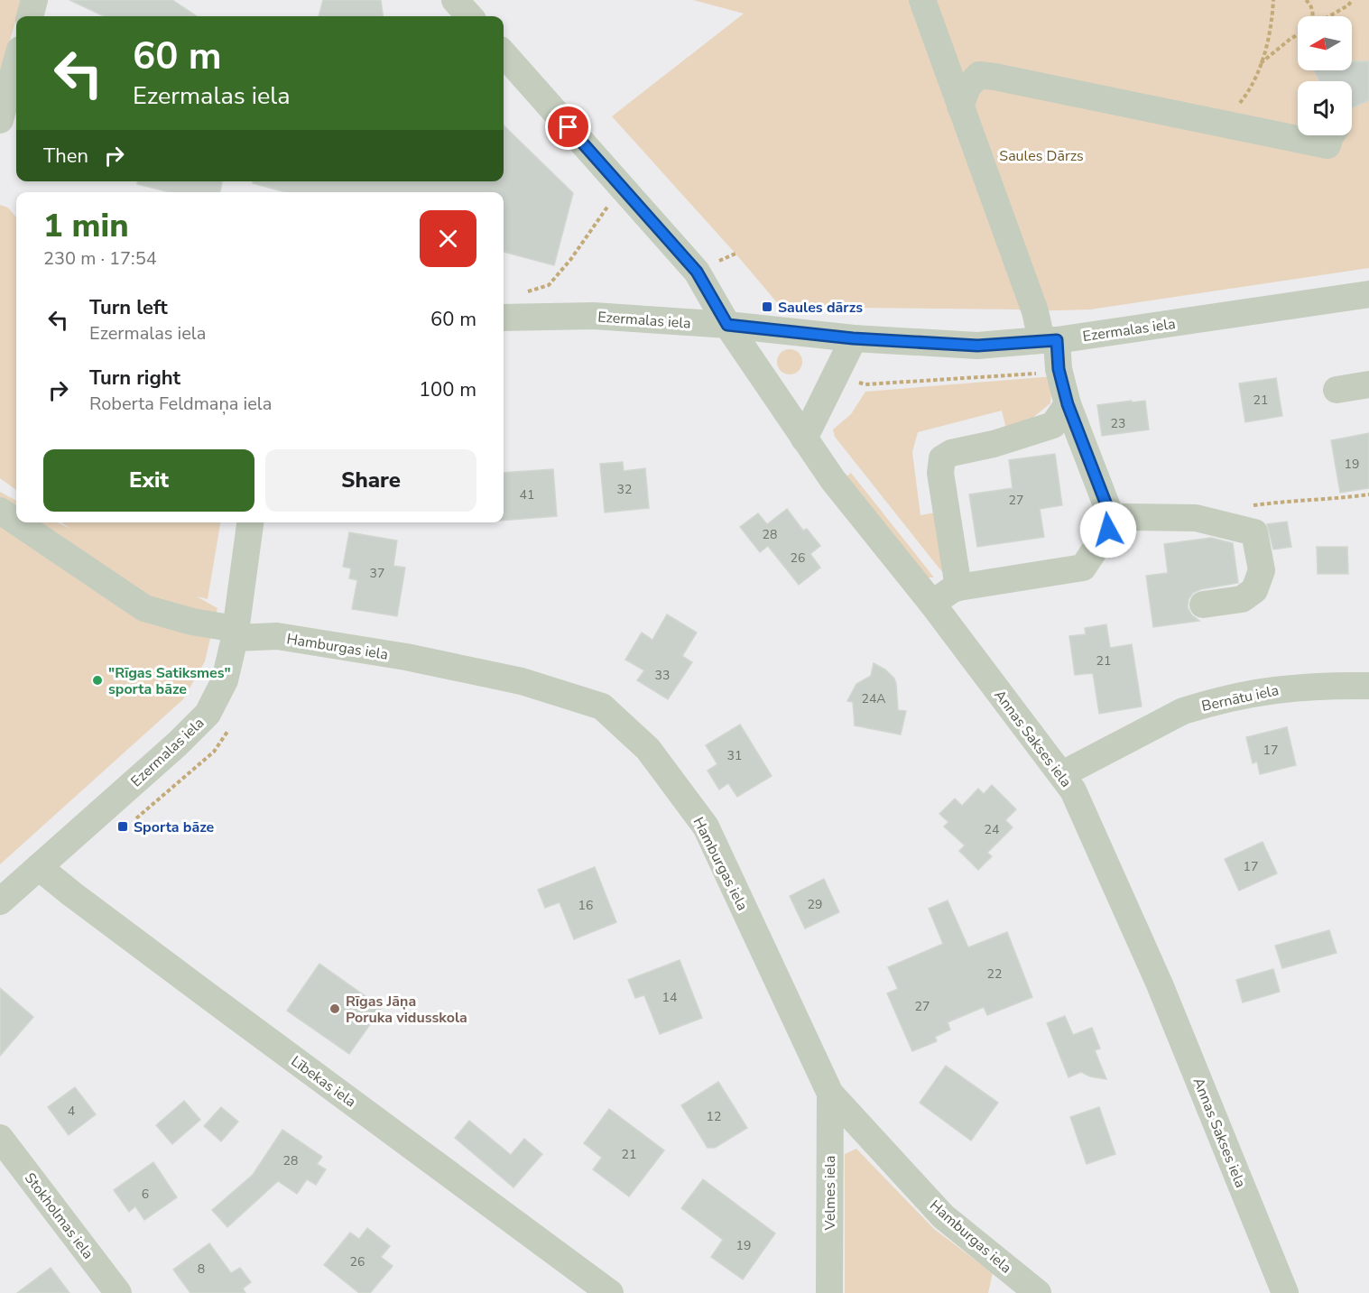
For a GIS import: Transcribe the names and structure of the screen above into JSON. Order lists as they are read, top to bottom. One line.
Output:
{"streets":{"street":["Ezermalas iela","Hamburgas iela","Bernātu iela","Annas Sakses iela","Lībekas iela","Velmes iela","Stokholmas iela"]},"crossings":[["Ezermalas iela","Hamburgas iela"],["Ezermalas iela","Annas Sakses iela"],["Ezermalas iela","Lībekas iela"],["Hamburgas iela","Velmes iela"],["Bernātu iela","Annas Sakses iela"]],"parks":["Saules Dārzs"],"places":{"transit":["Saules dārzs","Sporta bāze"],"other":["\"Rīgas Satiksmes\" sporta bāze","Rīgas Jāņa Poruka vidusskola"]},"house_numbers":["21","23","19","32","41","27","28","26","37","21","33","24A","17","31","24","17","29","16","22","14","27","4","12","21","28","6","19","26","8"],"north":"left","page":{"turn":["60 m","Ezermalas iela"],"then":"Then","heading":["1 min","230 m · 17:54"],"list":[{"name":"Turn left","note":"Ezermalas iela","value":"60 m"},{"name":"Turn right","note":"Roberta Feldmaņa iela","value":"100 m"}],"buttons":["Exit","Share"]}}
